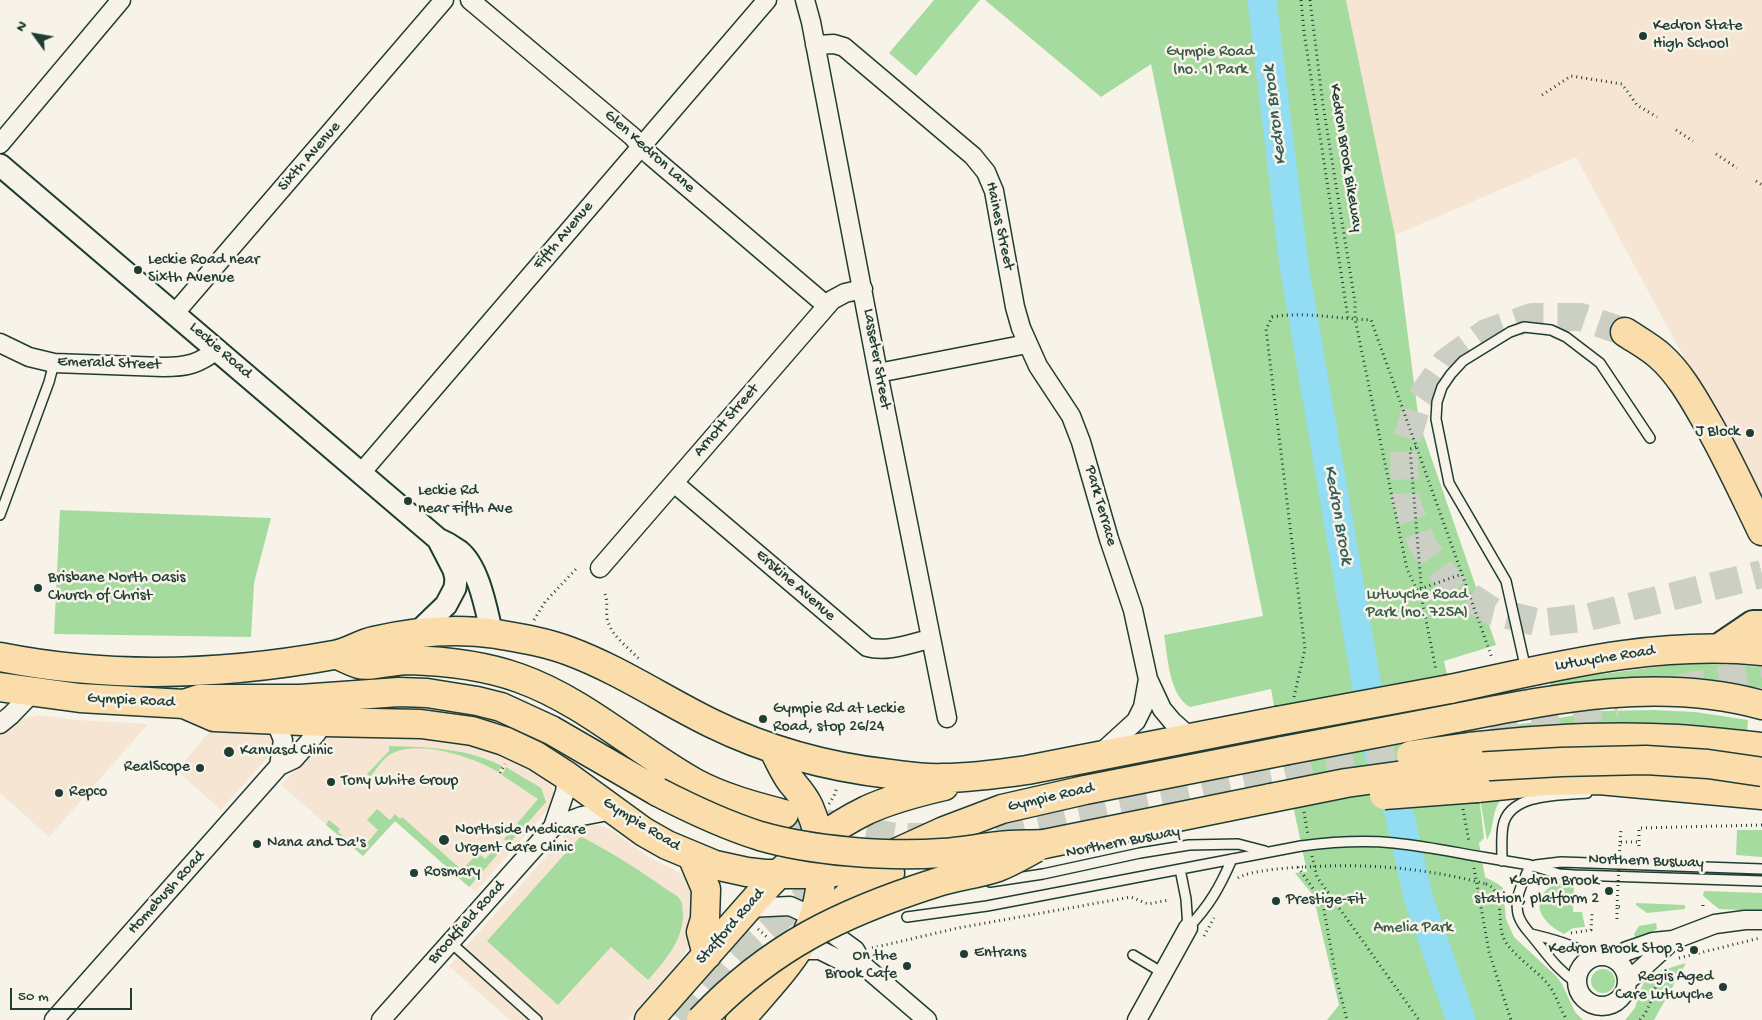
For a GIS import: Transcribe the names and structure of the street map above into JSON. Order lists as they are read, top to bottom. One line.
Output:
{"streets":{"highway":["Lutwyche Road","Gympie Road","Stafford Road"],"street":["Glen Kedron Lane","Sixth Avenue","Haines Street","Fifth Avenue","Leckie Road","Lasseter Street","Emerald Street","Arnott Street","Park Terrace","Erskine Avenue","Homebush Road","Brookfield Road"],"lane":["Northern Busway"],"path":["Kedron Brook Bikeway"]},"crossings":[["Glen Kedron Lane","Fifth Avenue"],["Glen Kedron Lane","Arnott Street"],["Sixth Avenue","Leckie Road"],["Haines Street","Lasseter Street"],["Haines Street","Park Terrace"],["Fifth Avenue","Leckie Road"],["Leckie Road","Emerald Street"],["Leckie Road","Gympie Road"],["Lasseter Street","Arnott Street"],["Lasseter Street","Erskine Avenue"],["Arnott Street","Erskine Avenue"],["Park Terrace","Gympie Road"],["Lutwyche Road","Gympie Road"],["Gympie Road","Homebush Road"],["Gympie Road","Brookfield Road"],["Gympie Road","Stafford Road"]],"water":["Kedron Brook"],"parks":["Gympie Road (no. 1) Park","Lutwyche Road Park (no. 725A)","Amelia Park"],"places":["Kedron State High School","Leckie Road near Sixth Avenue","J Block","Leckie Rd near Fifth Ave","Brisbane North Oasis Church of Christ","Gympie Rd at Leckie Road, stop 26/24","Kanvasd Clinic","RealScope","Tony White Group","Repco","Northside Medicare Urgent Care Clinic","Nana and Da's","Rosmary","Kedron Brook station, platform 2","Prestige-Fit","Kedron Brook Stop 3","Entrans","On the Brook Cafe","Regis Aged Care Lutwyche"],"scale_bar":"50 m","north":"top left"}
